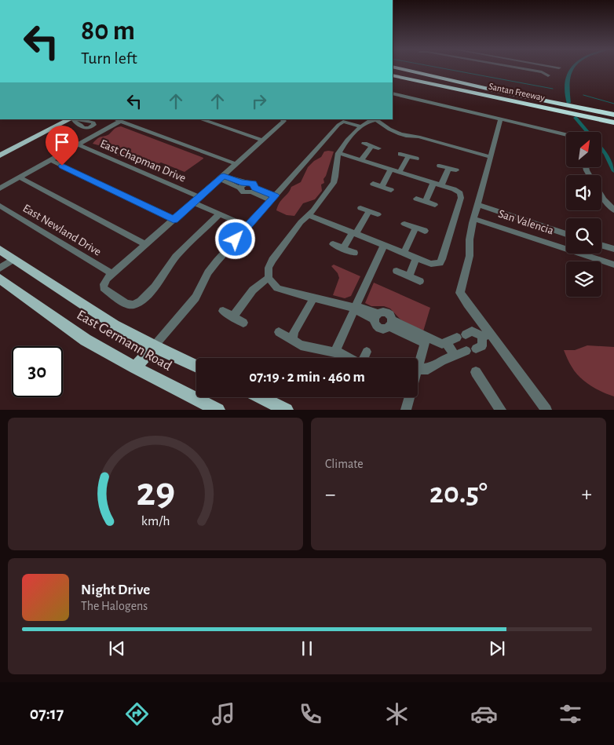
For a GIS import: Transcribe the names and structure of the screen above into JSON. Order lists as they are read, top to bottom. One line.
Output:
{"streets":{"highway":["Santan Freeway"],"main road":["East Germann Road"],"street":["East Chapman Drive","San Valencia","East Newland Drive"]},"north":"top right","page":{"turn":["80 m","Turn left"],"limit":"30","trip":"07:19 · 2 min · 460 m","tile":"Climate","heat":["−","20.5°","+"],"song":["Night Drive","The Halogens"],"tabs":"07:17","gauge":["29","km/h"]}}
